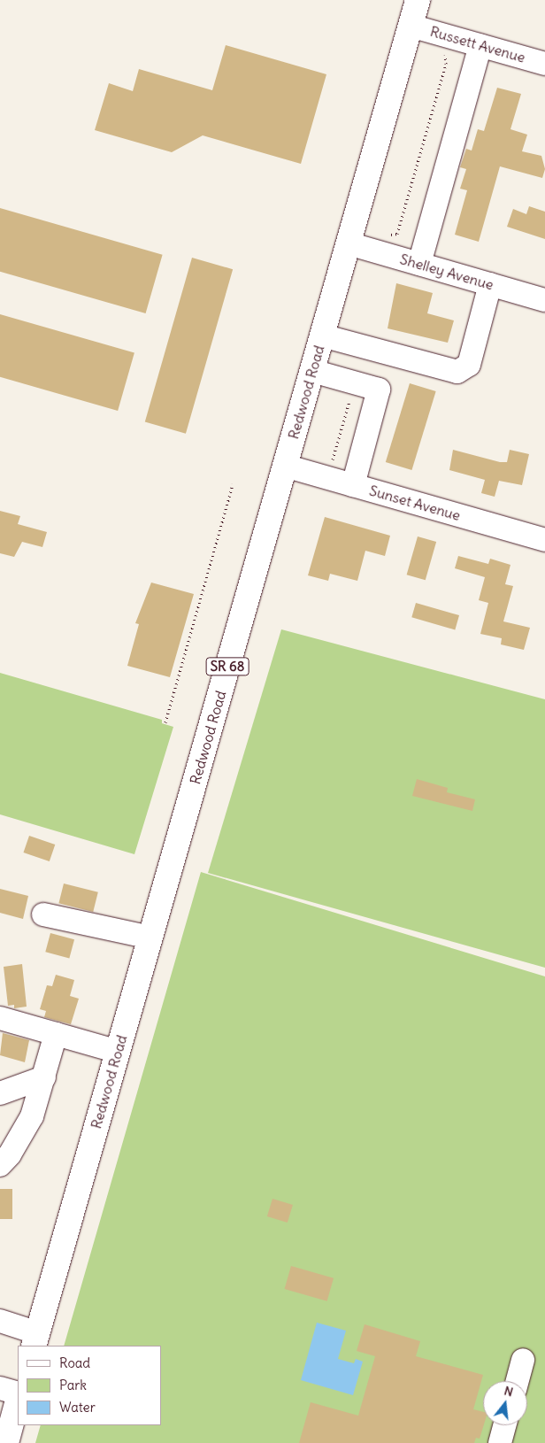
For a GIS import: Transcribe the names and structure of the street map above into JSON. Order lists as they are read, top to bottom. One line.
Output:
{"streets":{"main road":["Redwood Road","SR 68"],"street":["Russett Avenue","Shelley Avenue","Sunset Avenue"]},"crossings":[["Russett Avenue","Redwood Road"],["Shelley Avenue","Redwood Road"],["Redwood Road","Sunset Avenue"]],"legend":["Road","Park","Water"],"north":"top"}
